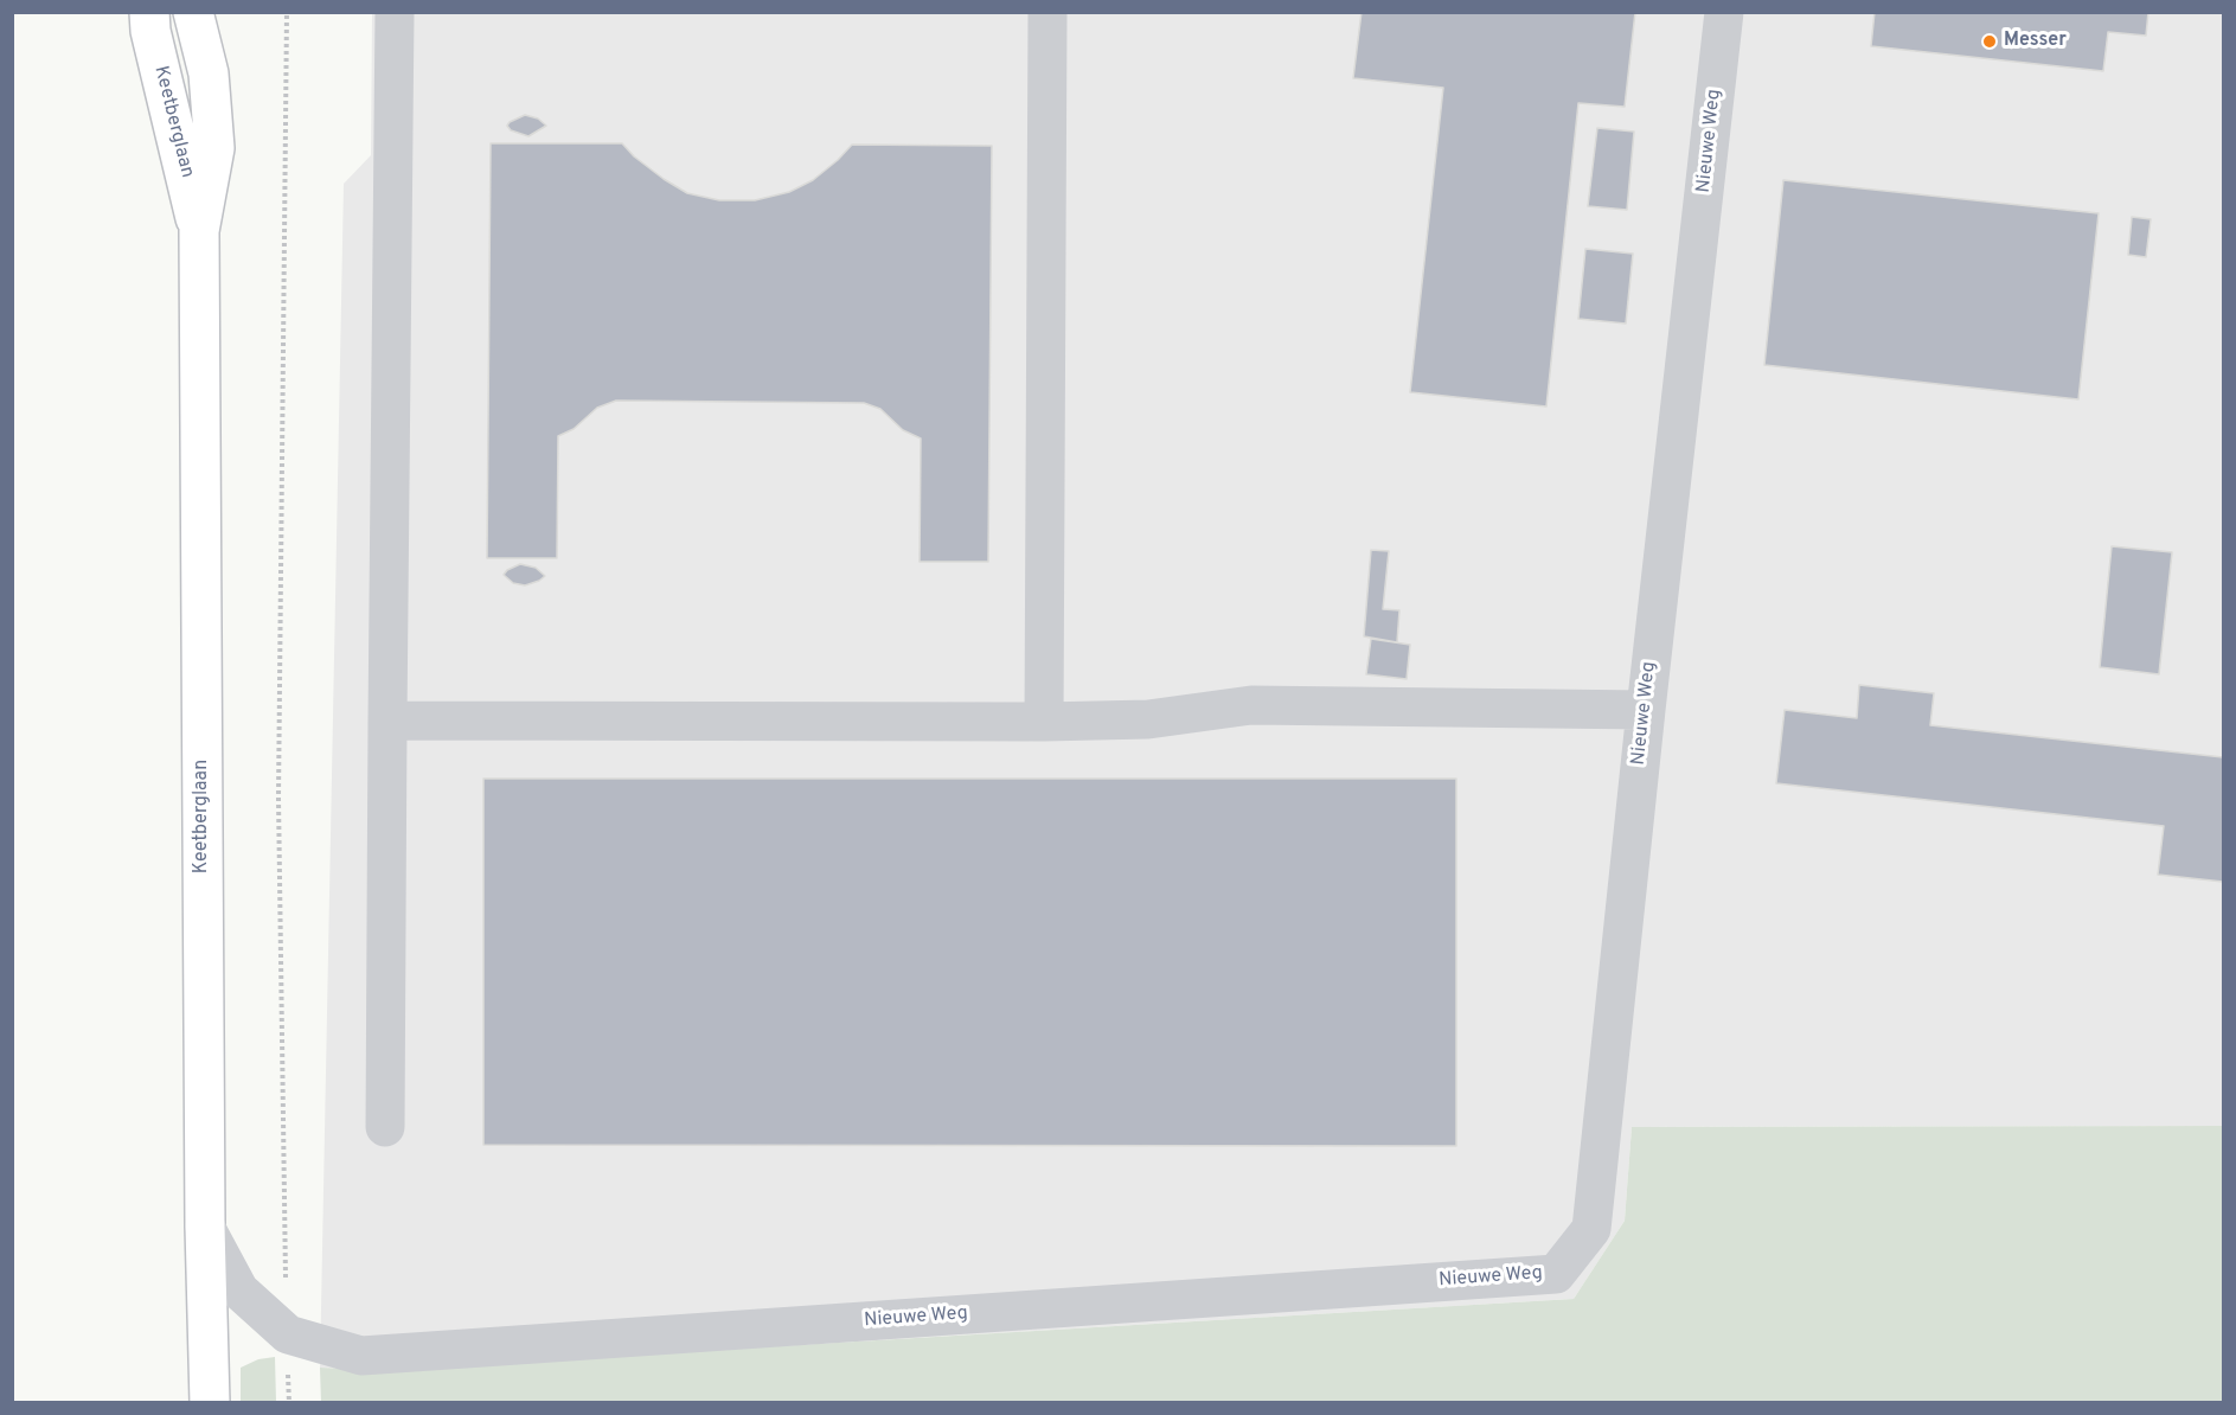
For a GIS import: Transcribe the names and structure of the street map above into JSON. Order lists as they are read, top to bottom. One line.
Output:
{"streets":{"main road":["Keetberglaan"],"street":["Nieuwe Weg"]},"crossings":[["Keetberglaan","Nieuwe Weg"]],"places":["Messer"]}
